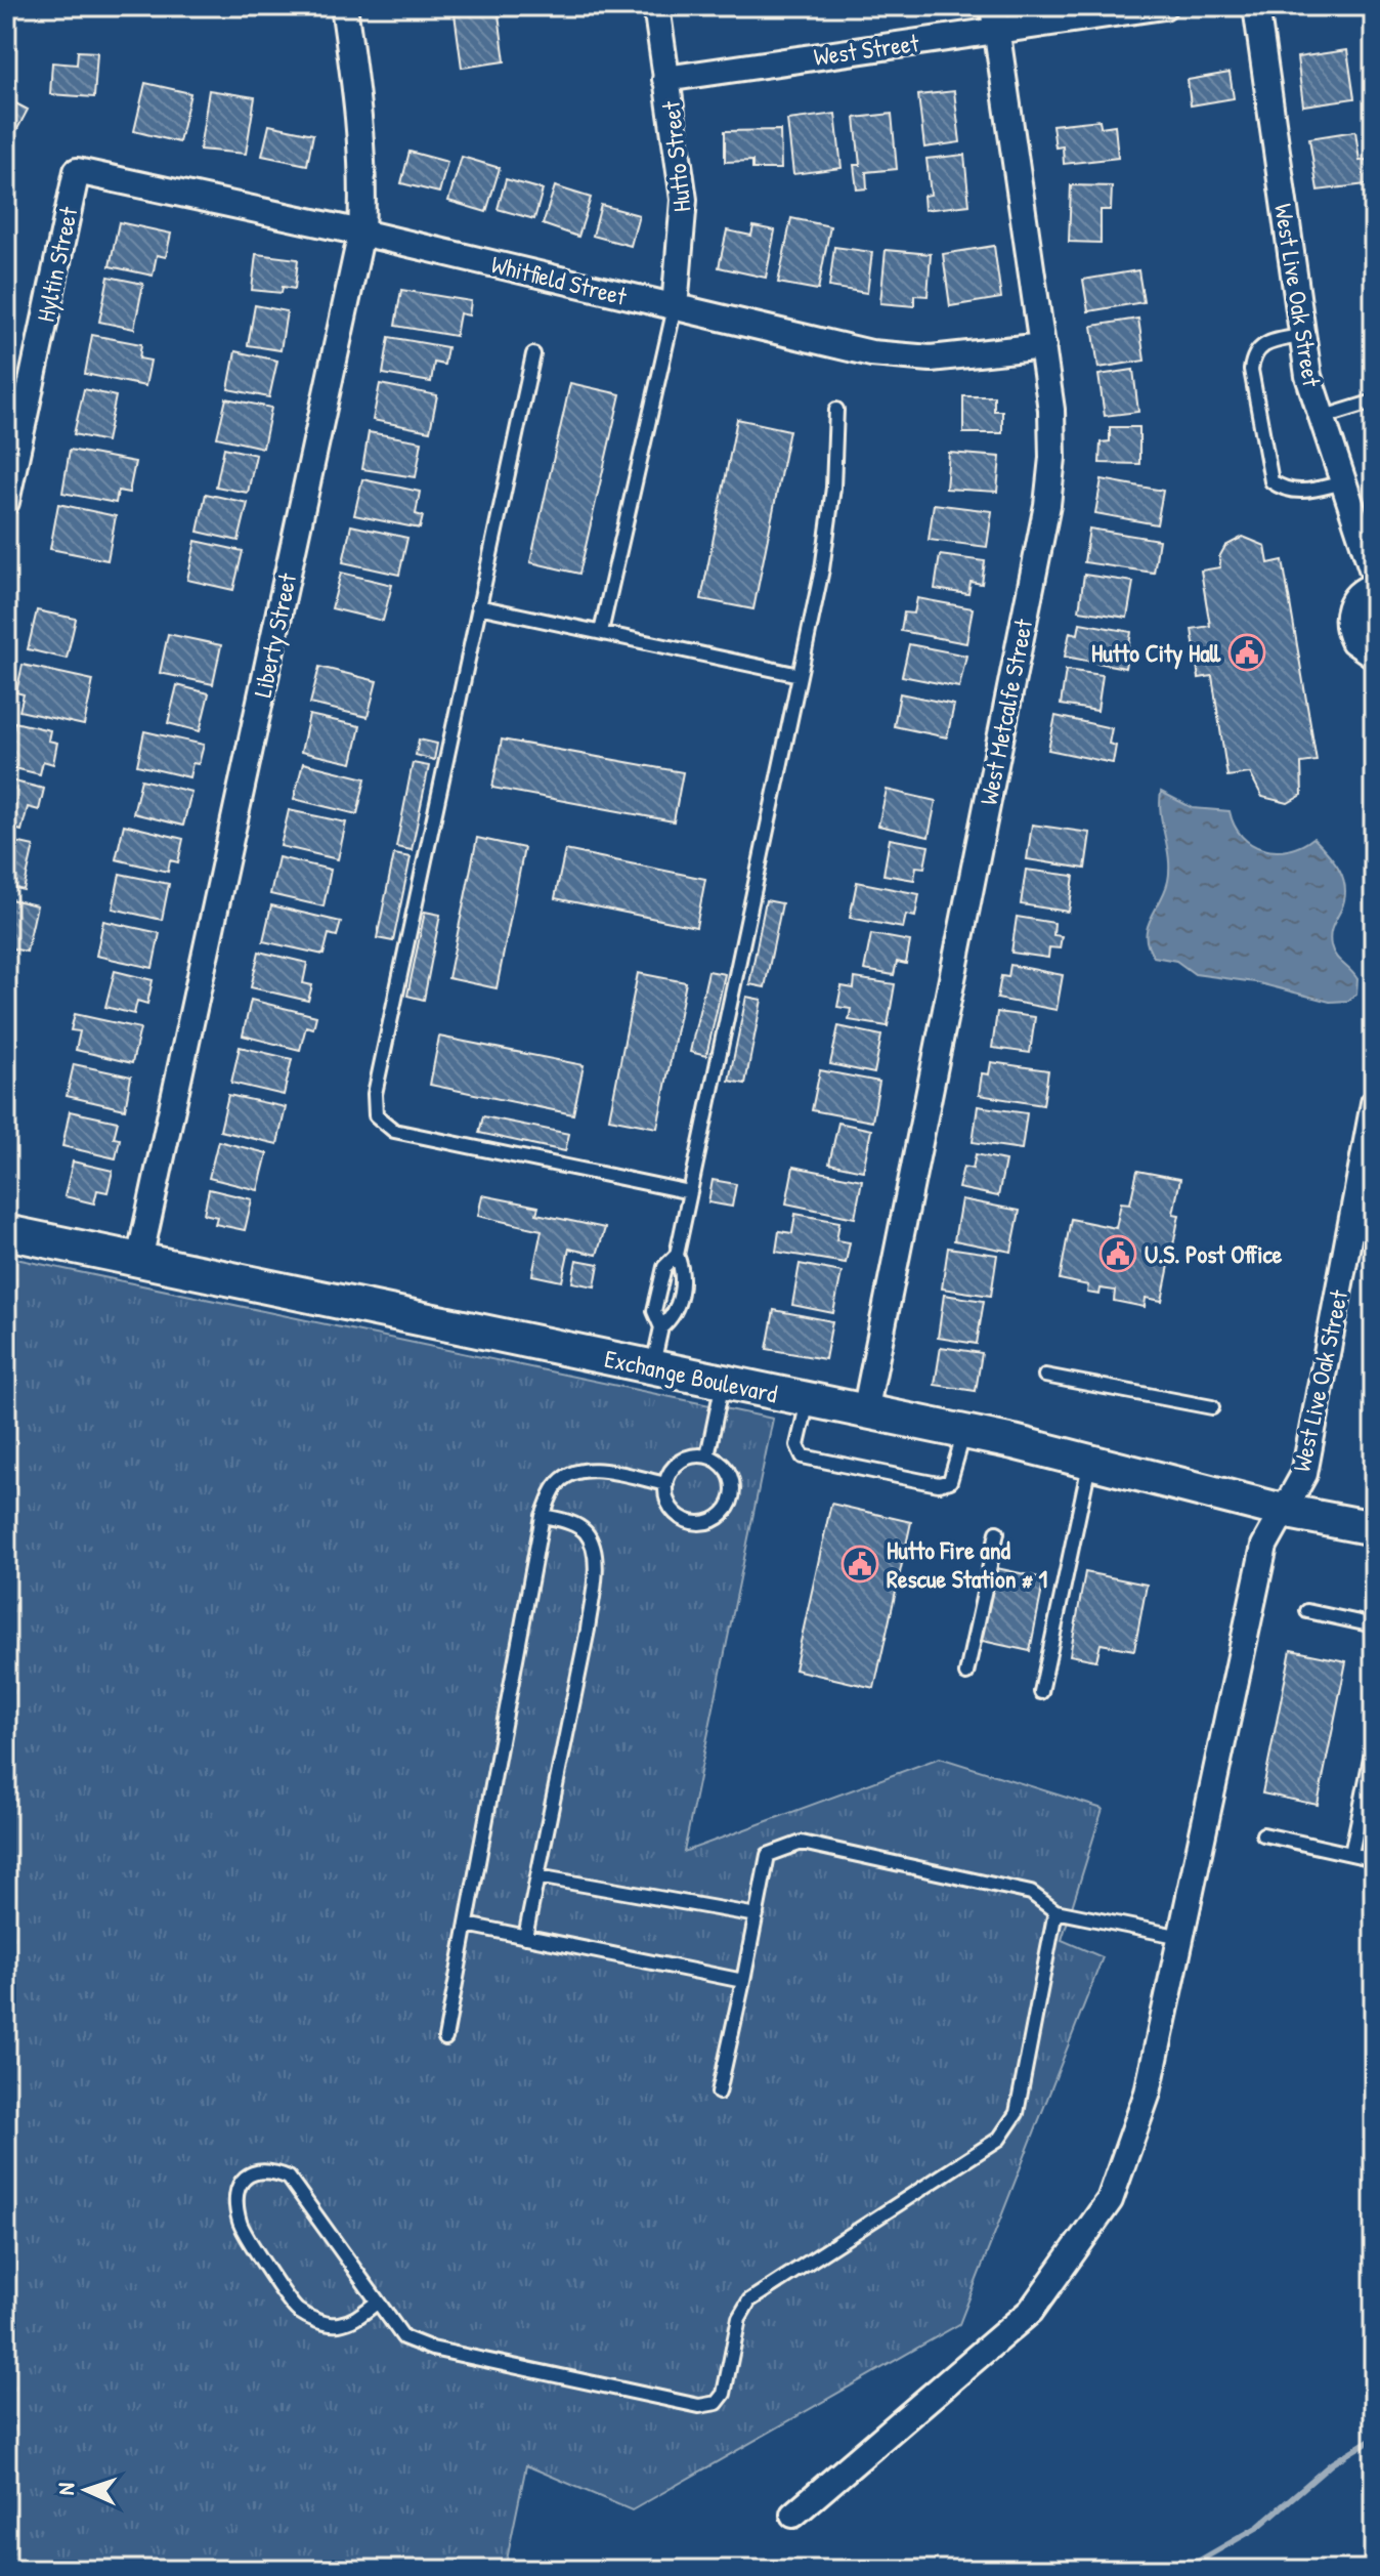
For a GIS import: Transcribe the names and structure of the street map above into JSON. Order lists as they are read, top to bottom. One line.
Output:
{"streets":{"street":["West Street","Hutto Street","Hyltin Street","Whitfield Street","West Live Oak Street","Liberty Street","West Metcalfe Street","Exchange Boulevard"]},"crossings":[["West Street","Hutto Street"],["West Street","West Metcalfe Street"],["Hutto Street","Whitfield Street"],["Hyltin Street","Whitfield Street"],["Whitfield Street","Liberty Street"],["Whitfield Street","West Metcalfe Street"],["West Live Oak Street","Exchange Boulevard"],["Liberty Street","Exchange Boulevard"],["West Metcalfe Street","Exchange Boulevard"]],"places":{"public building":["Hutto City Hall","U.S. Post Office","Hutto Fire and Rescue Station # 1"]},"north":"left"}
